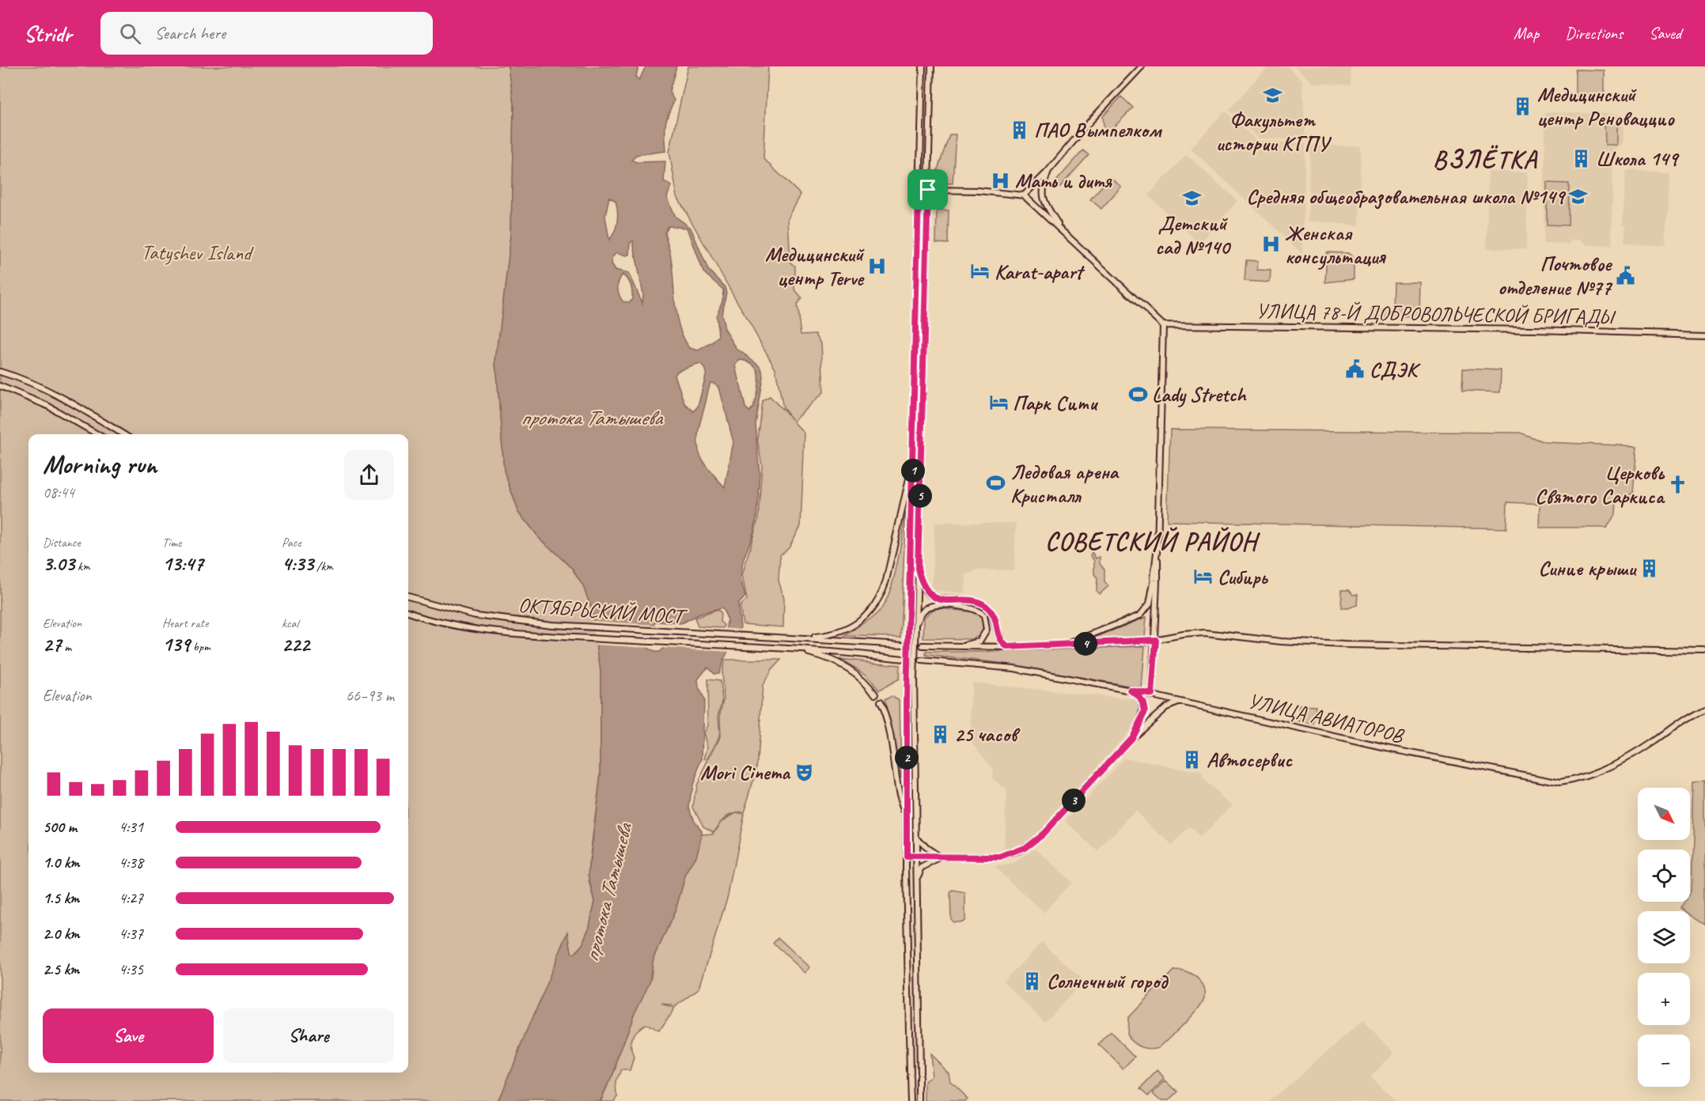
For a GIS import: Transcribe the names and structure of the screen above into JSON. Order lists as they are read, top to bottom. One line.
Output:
{"streets":{"main road":["УЛИЦА 78-Й ДОБРОВОЛЬЧЕСКОЙ БРИГАДЫ","ОКТЯБРЬСКИЙ МОСТ","УЛИЦА АВИАТОРОВ"]},"districts":["ВЗЛЁТКА","СОВЕТСКИЙ РАЙОН"],"water":["протока Татышева"],"parks":["Tatyshev Island"],"places":{"school or university":["Факультет истории КГПУ","Средняя общеобразовательная школа №149","Детский сад №140"],"building":["Медицинский центр Реноваццио","ПАО Вымпелком","Школа 149","Синие крыши","25 часов","Автосервис","Солнечный город"],"hospital":["Мать и дитя","Женская консультация","Медицинский центр Terve"],"hotel":["Karat-apart","Парк Сити","Сибирь"],"public building":["Почтовое отделение №77","СДЭК"],"sports":["Lady Stretch","Ледовая арена Кристалл"],"church":["Церковь Святого Саркиса"],"theatre":["Mori Cinema"]},"north":"bottom right","page":{"header":"Stridr","search":"Search here","nav":["Map","Directions","Saved"],"heading":["Morning run","08:44"],"pins":["1","5","4","2","3"],"stats":[["Distance","3.03 km"],["Time","13:47"],["Pace","4:33 /km"],["Elevation","27 m"],["Heart rate","139 bpm"],["kcal","222"]],"chart":["Elevation","66–93 m"],"map_buttons":["+","−"],"list":[{"name":"500 m","note":"4:31"},{"name":"1.0 km","note":"4:38"},{"name":"1.5 km","note":"4:27"},{"name":"2.0 km","note":"4:37"},{"name":"2.5 km","note":"4:35"}],"buttons":["Save","Share"]}}
